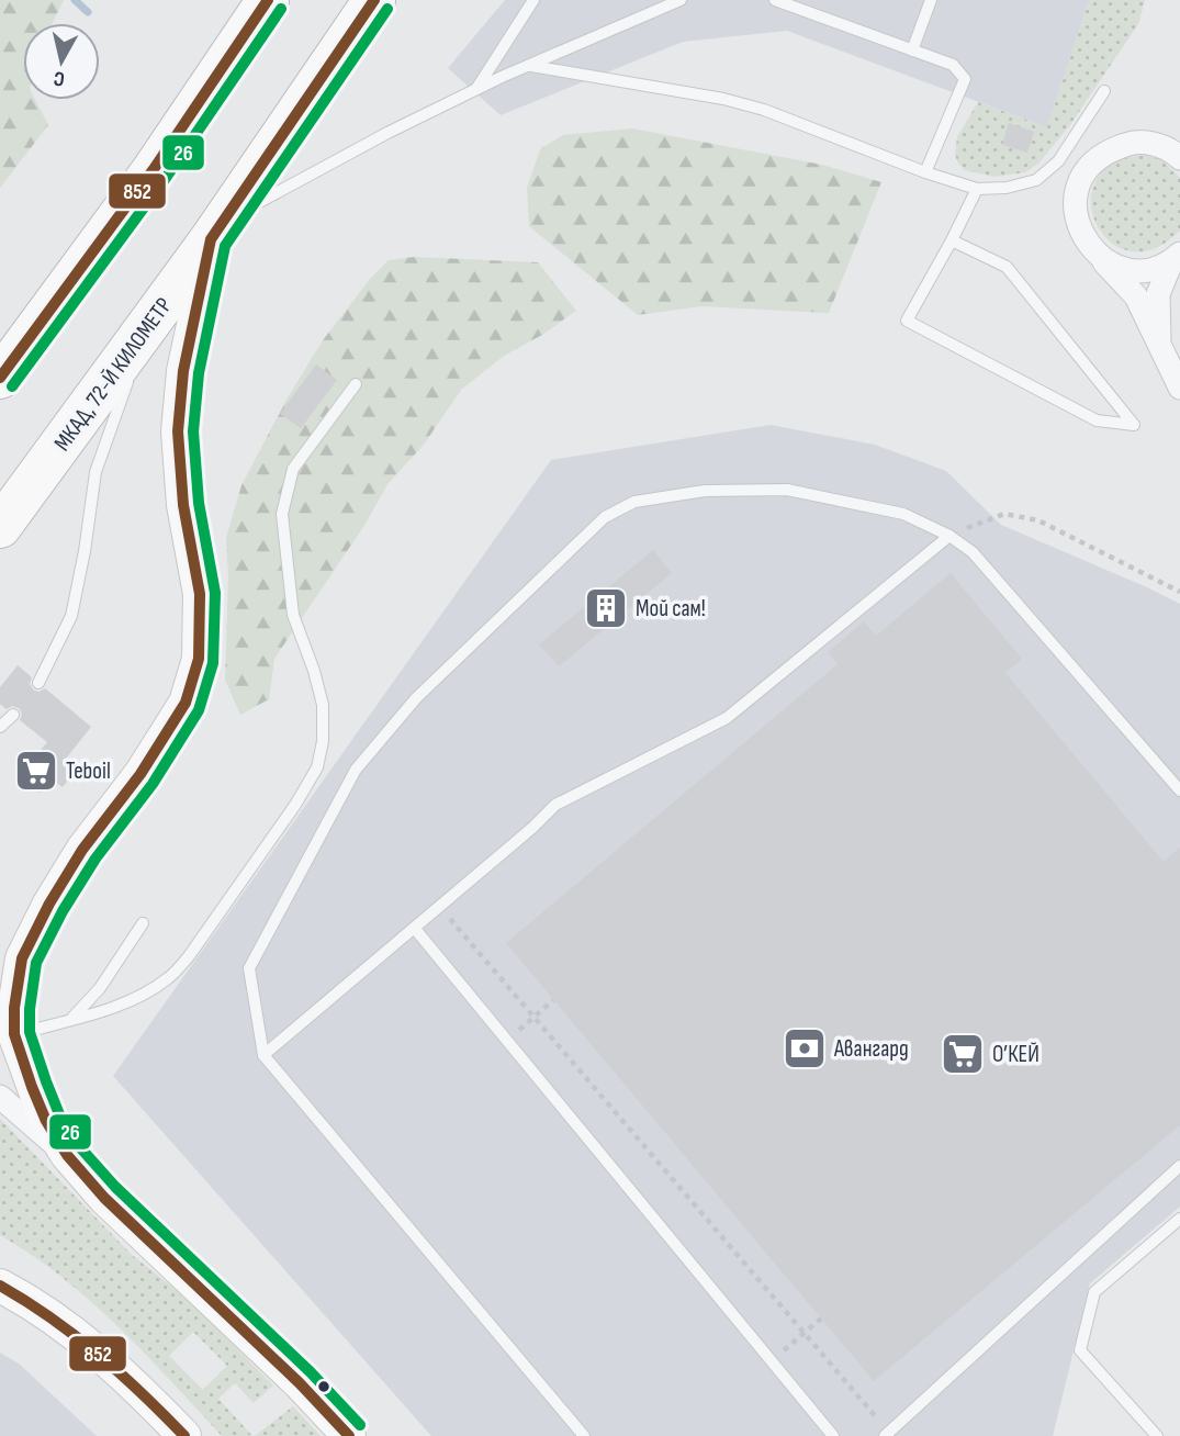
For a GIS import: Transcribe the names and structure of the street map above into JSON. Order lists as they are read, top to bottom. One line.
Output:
{"streets":{"highway":["МКАД, 72-Й КИЛОМЕТР"]},"places":{"building":["Мой сам!"],"supermarket":["Teboil","О’КЕЙ"],"bank":["Авангард"]},"lines":["transit line 852","transit line 26"],"north":"bottom"}
